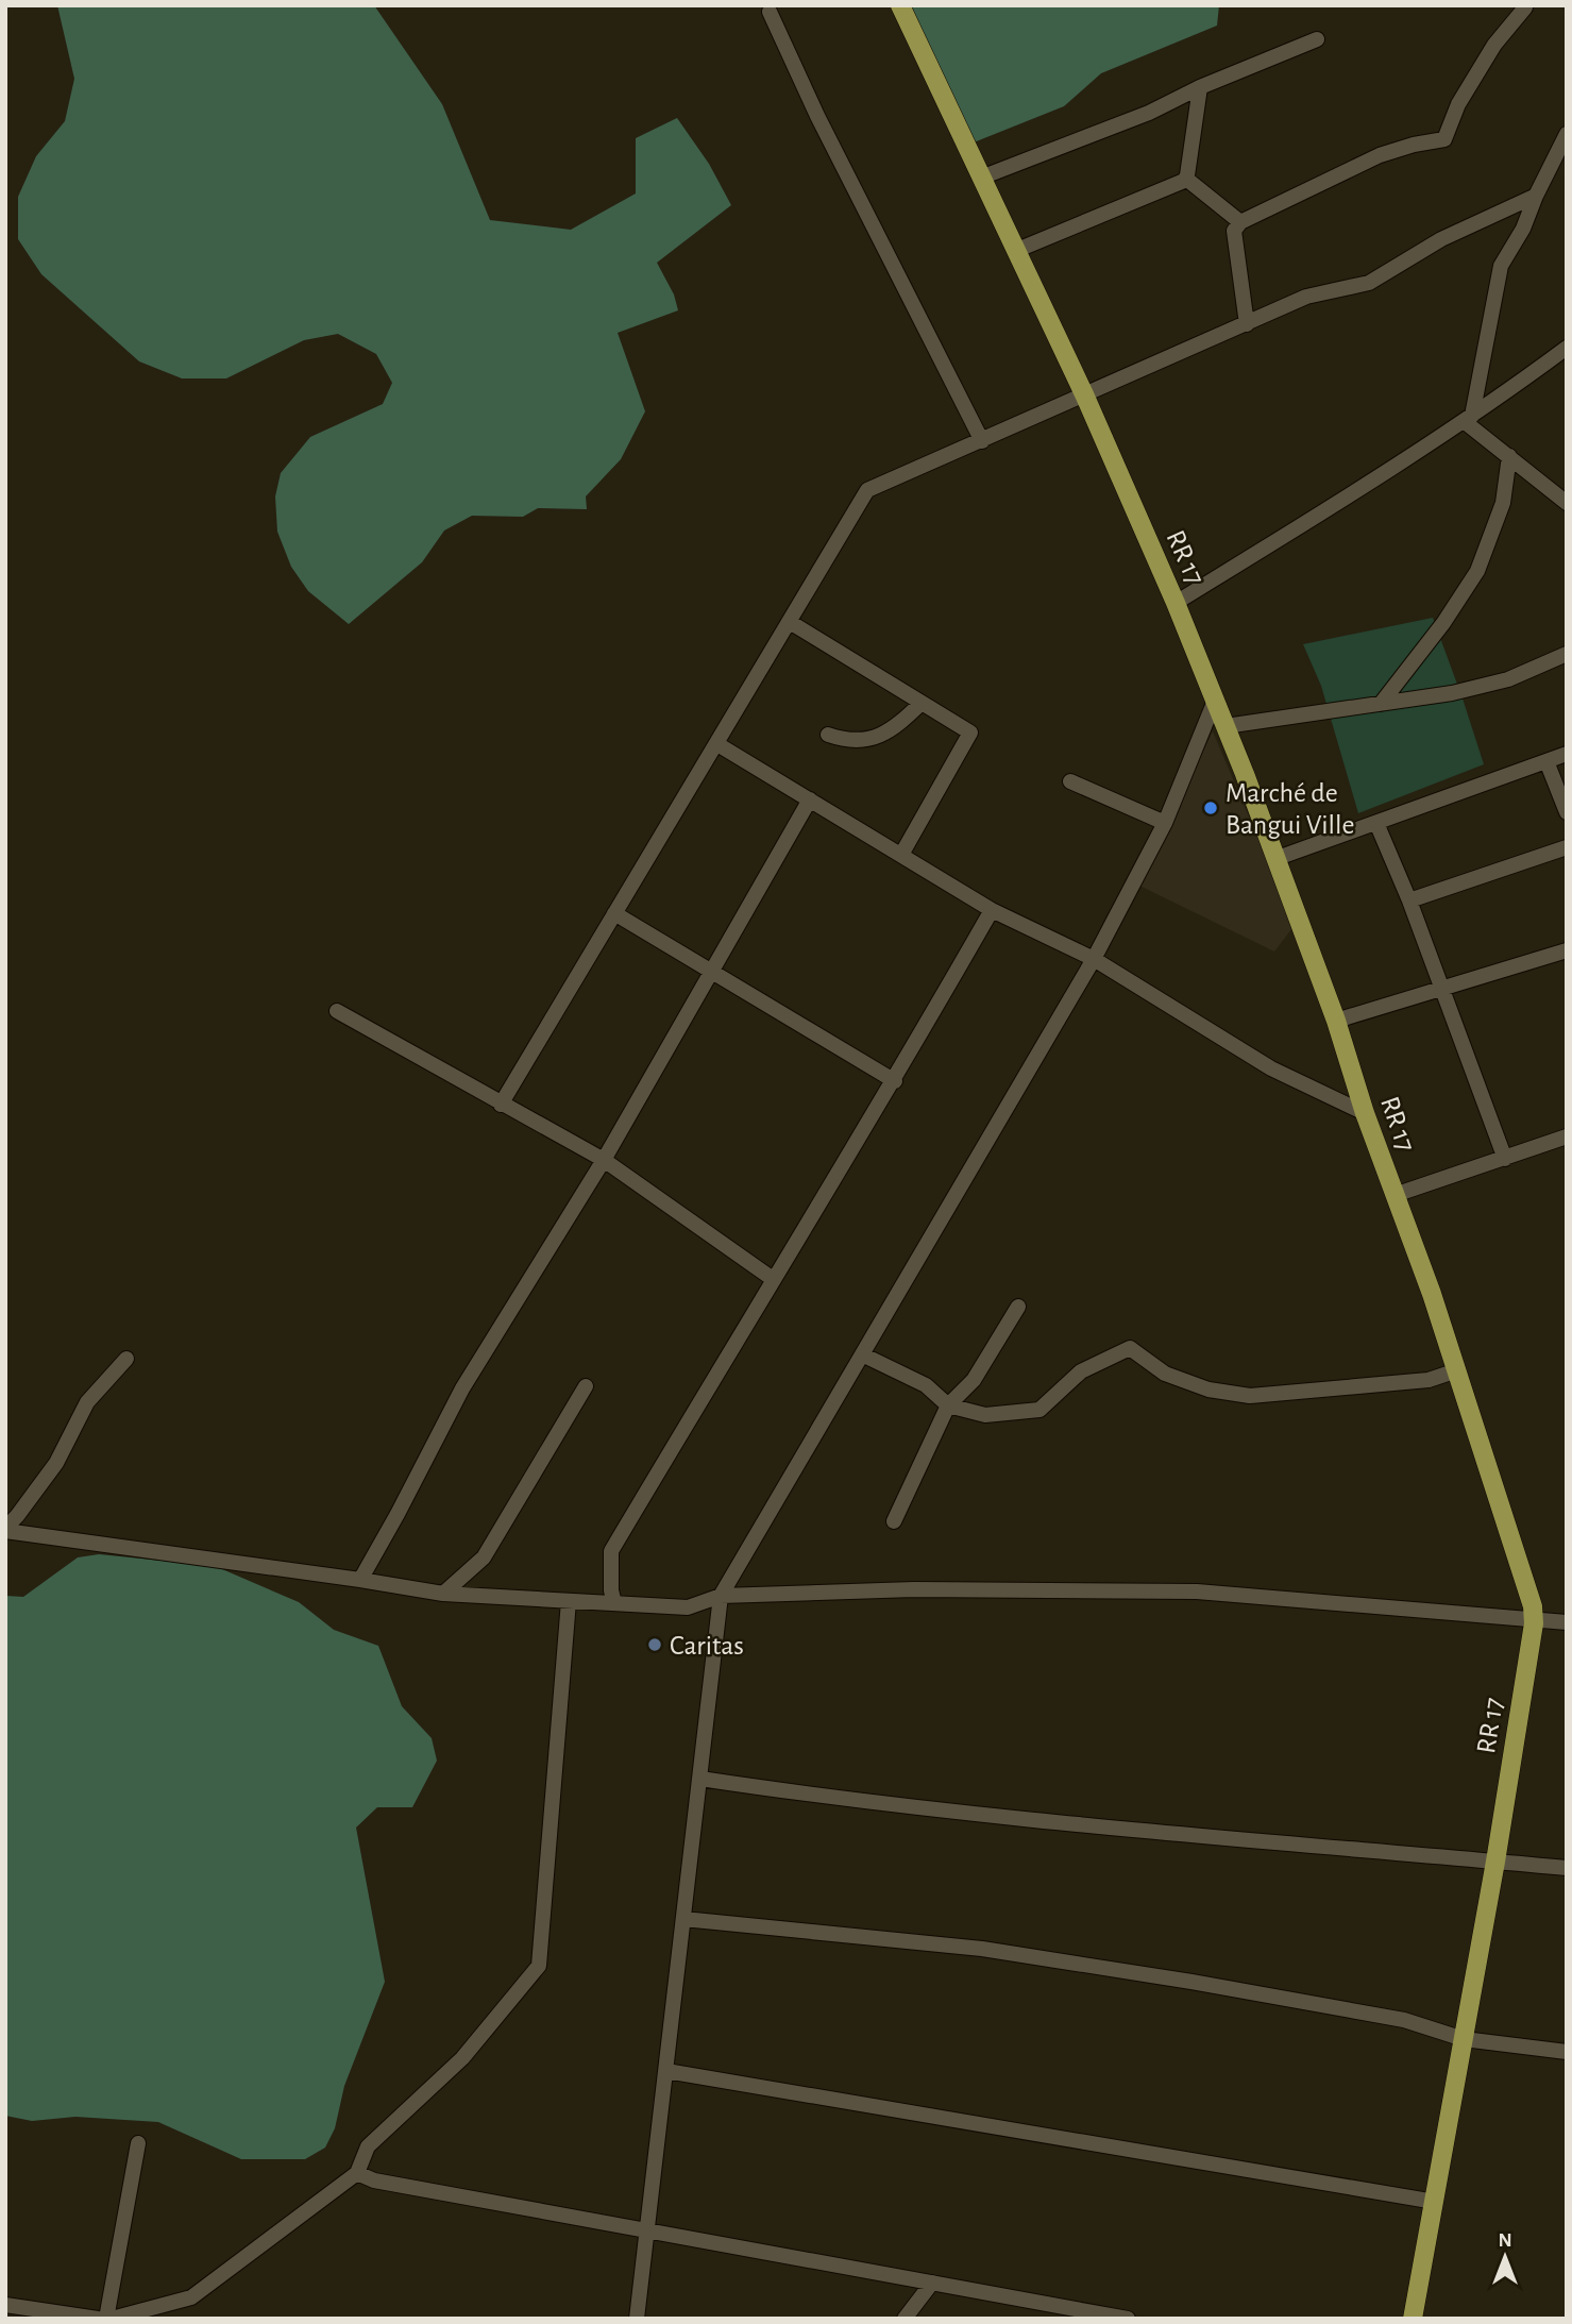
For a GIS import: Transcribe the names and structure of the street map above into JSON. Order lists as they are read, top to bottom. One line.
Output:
{"streets":{"main road":["RR 17"]},"places":["Marché de Bangui Ville","Caritas"],"north":"top"}
